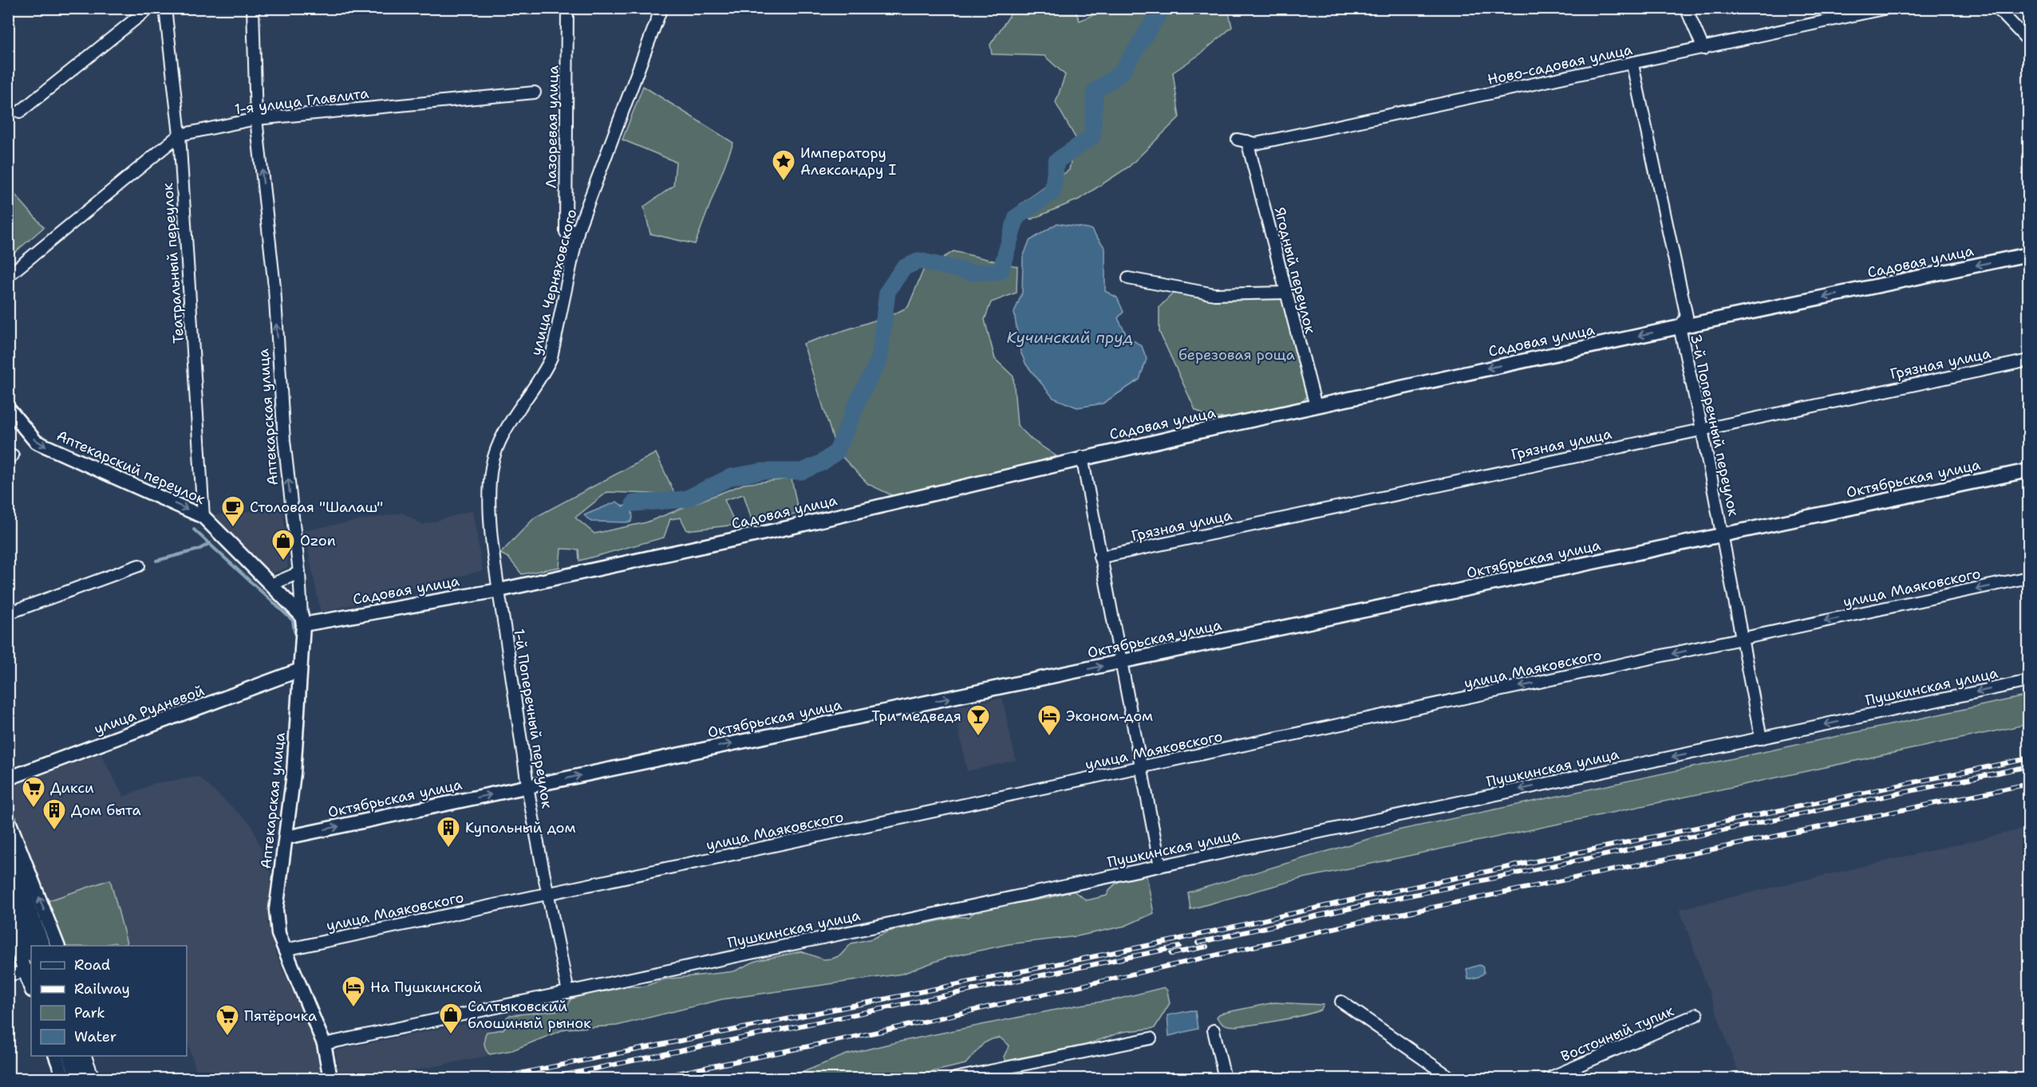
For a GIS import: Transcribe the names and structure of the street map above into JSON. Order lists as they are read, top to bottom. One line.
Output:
{"streets":{"street":["Ново-садовая улица","1-я улица Главлита","Лазоревая улица","Садовая улица","Театральный переулок","Ягодный переулок","улица Черняховского","Грязная улица","Аптекарская улица","3-й Поперечный переулок","Аптекарский переулок","Октябрьская улица","улица Маяковского","Пушкинская улица","улица Рудневой","1-й Поперечный переулок","Восточный тупик"]},"crossings":[["Ново-садовая улица","Ягодный переулок"],["Ново-садовая улица","3-й Поперечный переулок"],["1-я улица Главлита","Театральный переулок"],["1-я улица Главлита","Аптекарская улица"],["Лазоревая улица","улица Черняховского"],["Садовая улица","Ягодный переулок"],["Садовая улица","улица Черняховского"],["Садовая улица","Аптекарская улица"],["Садовая улица","3-й Поперечный переулок"],["Садовая улица","Аптекарский переулок"],["Садовая улица","1-й Поперечный переулок"],["Театральный переулок","Аптекарский переулок"],["улица Черняховского","1-й Поперечный переулок"],["Грязная улица","3-й Поперечный переулок"],["Аптекарская улица","Аптекарский переулок"],["Аптекарская улица","Октябрьская улица"],["Аптекарская улица","улица Маяковского"],["Аптекарская улица","Пушкинская улица"],["Аптекарская улица","улица Рудневой"],["3-й Поперечный переулок","Октябрьская улица"],["3-й Поперечный переулок","улица Маяковского"],["3-й Поперечный переулок","Пушкинская улица"],["Октябрьская улица","1-й Поперечный переулок"],["улица Маяковского","1-й Поперечный переулок"],["Пушкинская улица","1-й Поперечный переулок"]],"one_way":["Садовая улица","Аптекарская улица","Аптекарский переулок","Октябрьская улица","улица Маяковского","Пушкинская улица"],"water":["Кучинский пруд"],"parks":["березовая роща"],"places":{"place":["Императору Александру I"],"cafe":["Столовая \"Шалаш\""],"shop":["Ozon","Салтыковский блошиный рынок"],"bar":["Три медведя"],"hotel":["Эконом-дом","На Пушкинской"],"supermarket":["Дикси","Пятёрочка"],"building":["Дом быта","Купольный дом"]},"legend":["Road","Railway","Park","Water"]}
